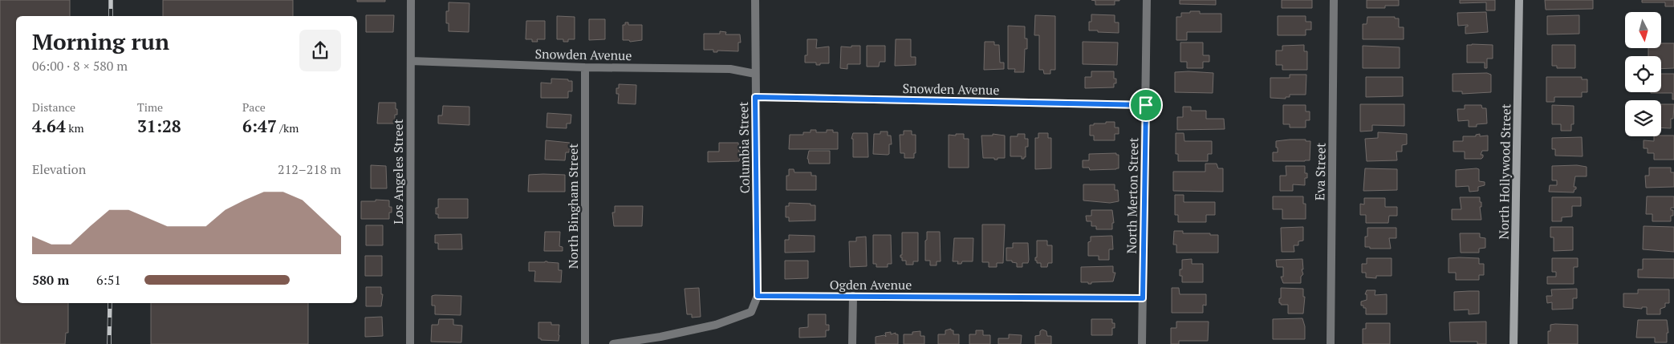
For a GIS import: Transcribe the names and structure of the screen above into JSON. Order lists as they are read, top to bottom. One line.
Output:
{"streets":{"main road":["North Hollywood Street"],"street":["Snowden Avenue","Columbia Street","Los Angeles Street","Eva Street","North Merton Street","North Bingham Street","Ogden Avenue"]},"crossings":[["Snowden Avenue","Columbia Street"],["Snowden Avenue","Los Angeles Street"],["Snowden Avenue","North Merton Street"],["Snowden Avenue","North Bingham Street"],["Columbia Street","Ogden Avenue"],["North Merton Street","Ogden Avenue"]],"north":"bottom","page":{"heading":["Morning run","06:00 · 8 × 580 m"],"stats":[["Distance","4.64 km"],["Time","31:28"],["Pace","6:47 /km"]],"chart":["Elevation","212–218 m"],"list":[{"name":"580 m","note":"6:51"}]}}
